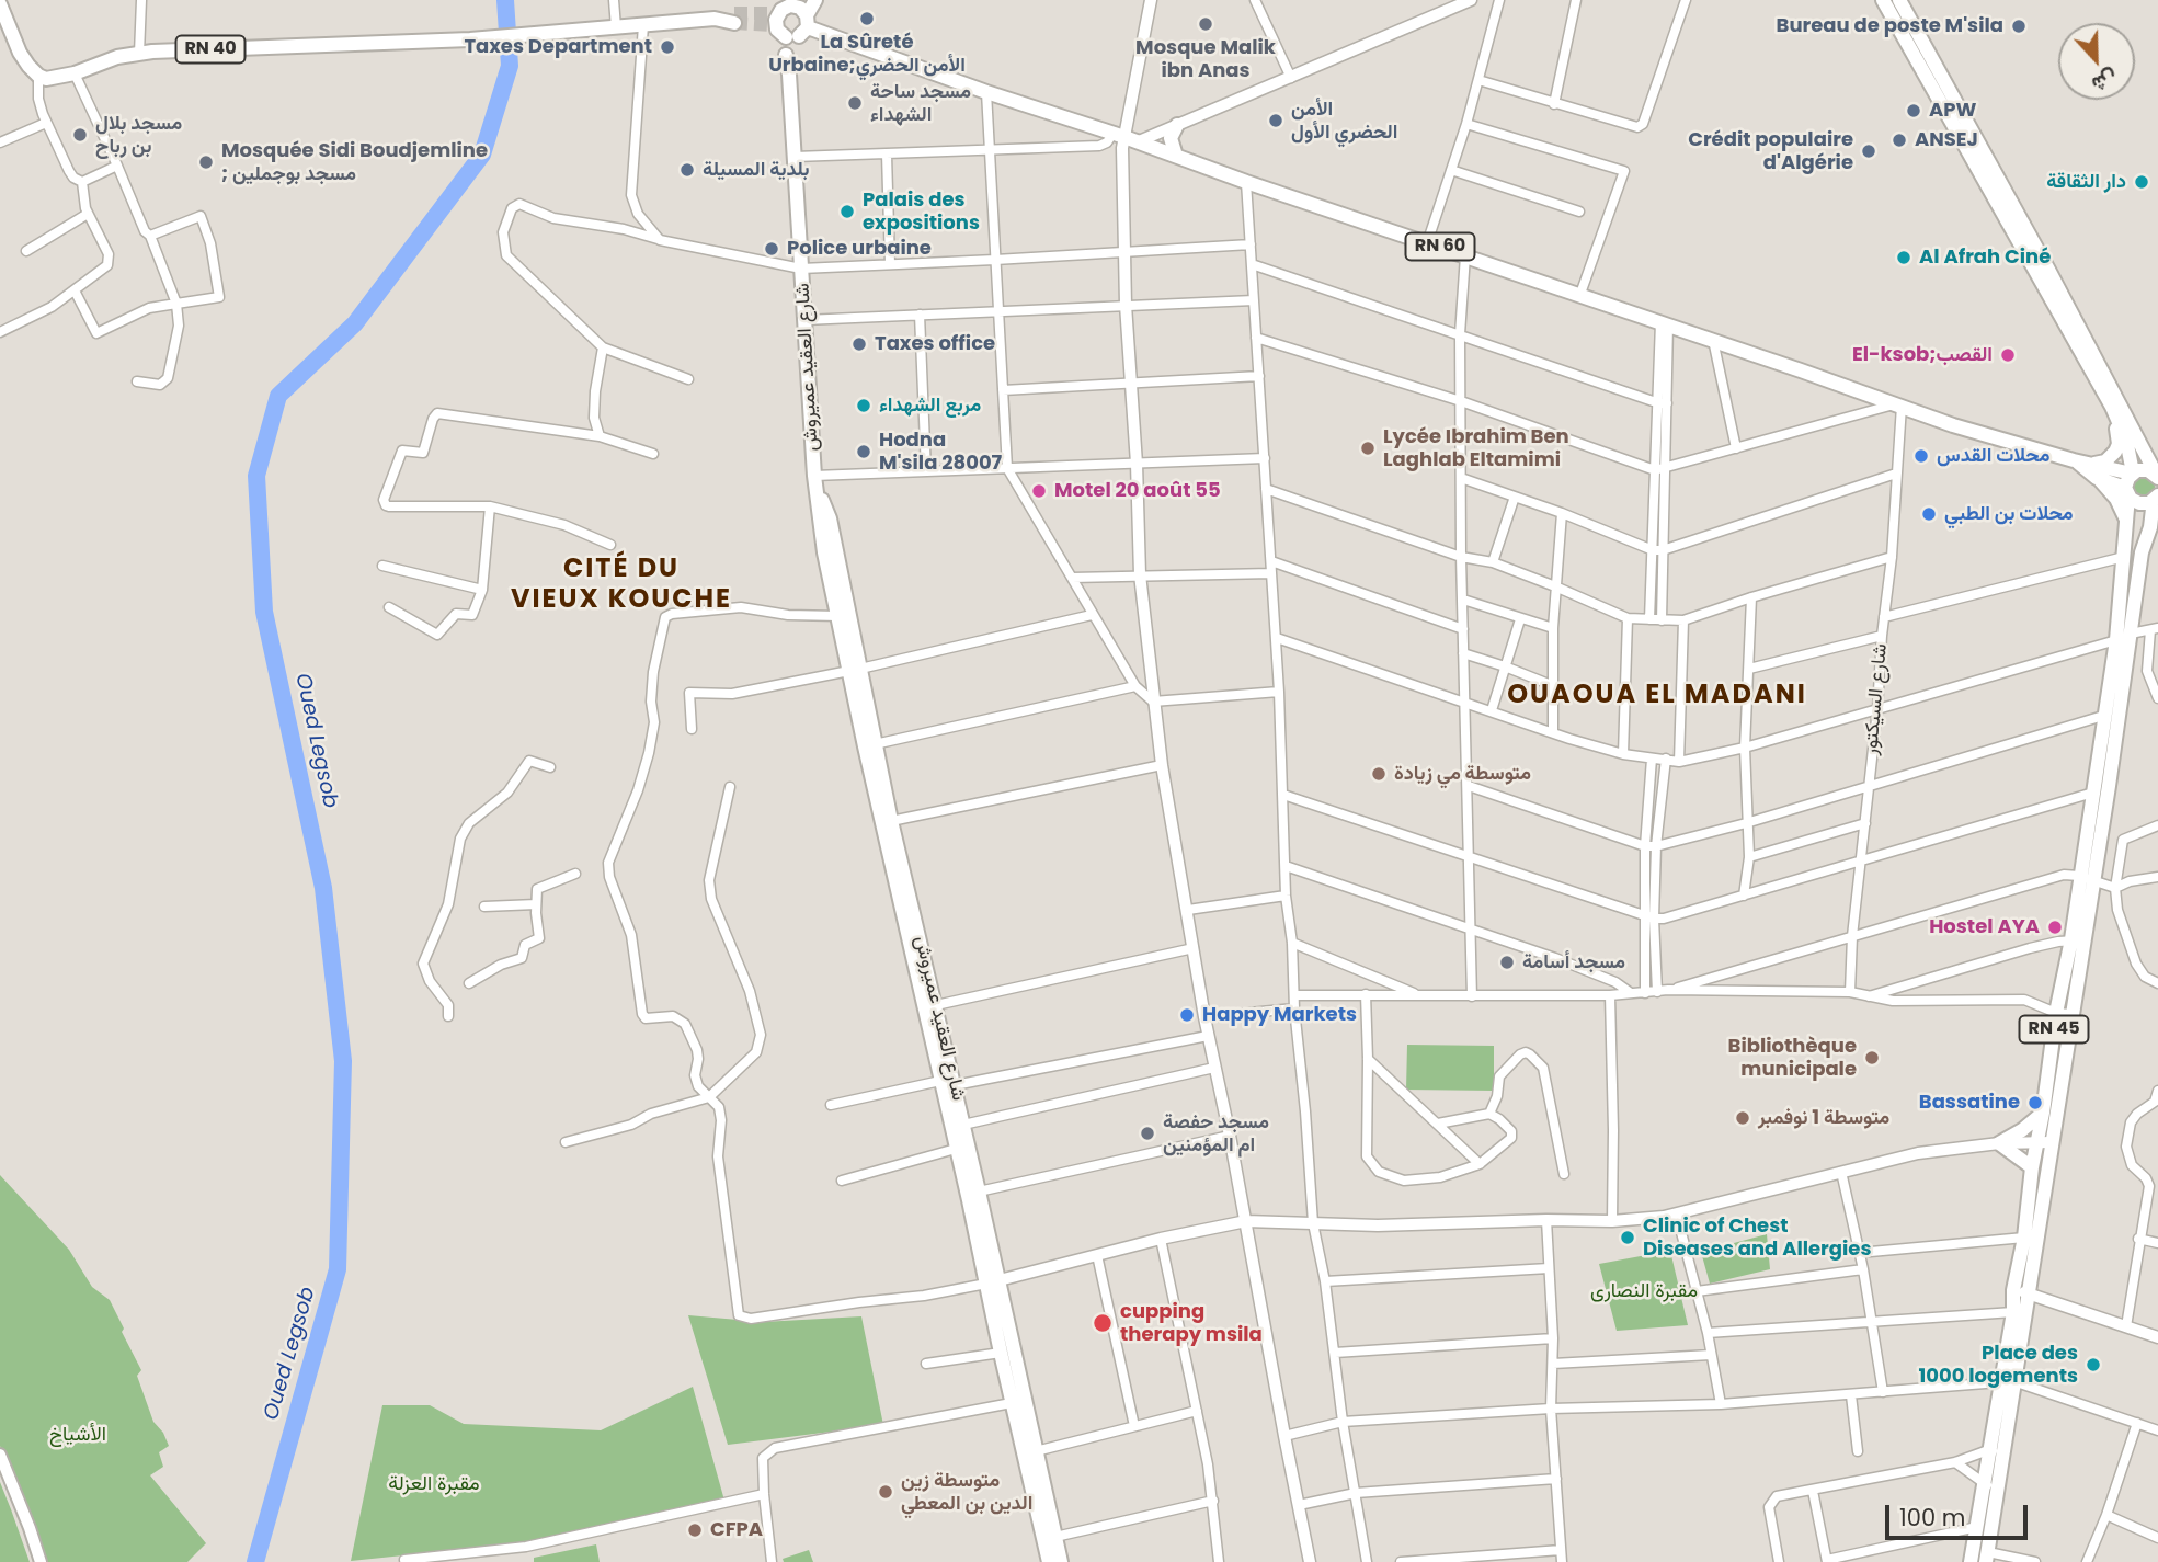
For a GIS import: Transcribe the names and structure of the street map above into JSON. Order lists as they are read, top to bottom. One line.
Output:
{"streets":{"main road":["RN 40","RN 60","شارع العقيد عميروش","RN 45"],"street":["شارع السيكتور"]},"crossings":[["RN 60","شارع العقيد عميروش"],["RN 60","شارع السيكتور"],["RN 60","RN 45"]],"districts":["CITÉ DU VIEUX KOUCHE","OUAOUA EL MADANI"],"water":["Oued Legsob"],"parks":["مقبرة النصارى","الأشياخ","مقبرة العزلة"],"places":["La Sûreté Urbaine;الأمن الحضري","Mosque Malik ibn Anas","Bureau de poste M'sila","Taxes Department","مسجد ساحة الشهداء","APW","الأمن الحضري الأول","مسجد بلال بن رباح","ANSEJ","Crédit populaire d'Algérie","Mosquée Sidi Boudjemline ; مسجد بوجملين","بلدية المسيلة","دار الثقاقة","Palais des expositions","Police urbaine","Al Afrah Ciné","Taxes office","El-ksob;القصب","مربع الشهداء","Lycée Ibrahim Ben Laghlab Eltamimi","Hodna M'sila 28007","محلات القدس","Motel 20 août 55","محلات بن الطبي","متوسطة مي زيادة","Hostel AYA","مسجد أسامة","Happy Markets","Bibliothèque municipale","Bassatine","متوسطة 1 نوفمبر","مسجد حفصة ام المؤمنين","Clinic of Chest Diseases and Allergies","cupping therapy msila","Place des 1000 logements","متوسطة زين الدين بن المعطي","CFPA"],"scale_bar":"100 m","north":"bottom"}
